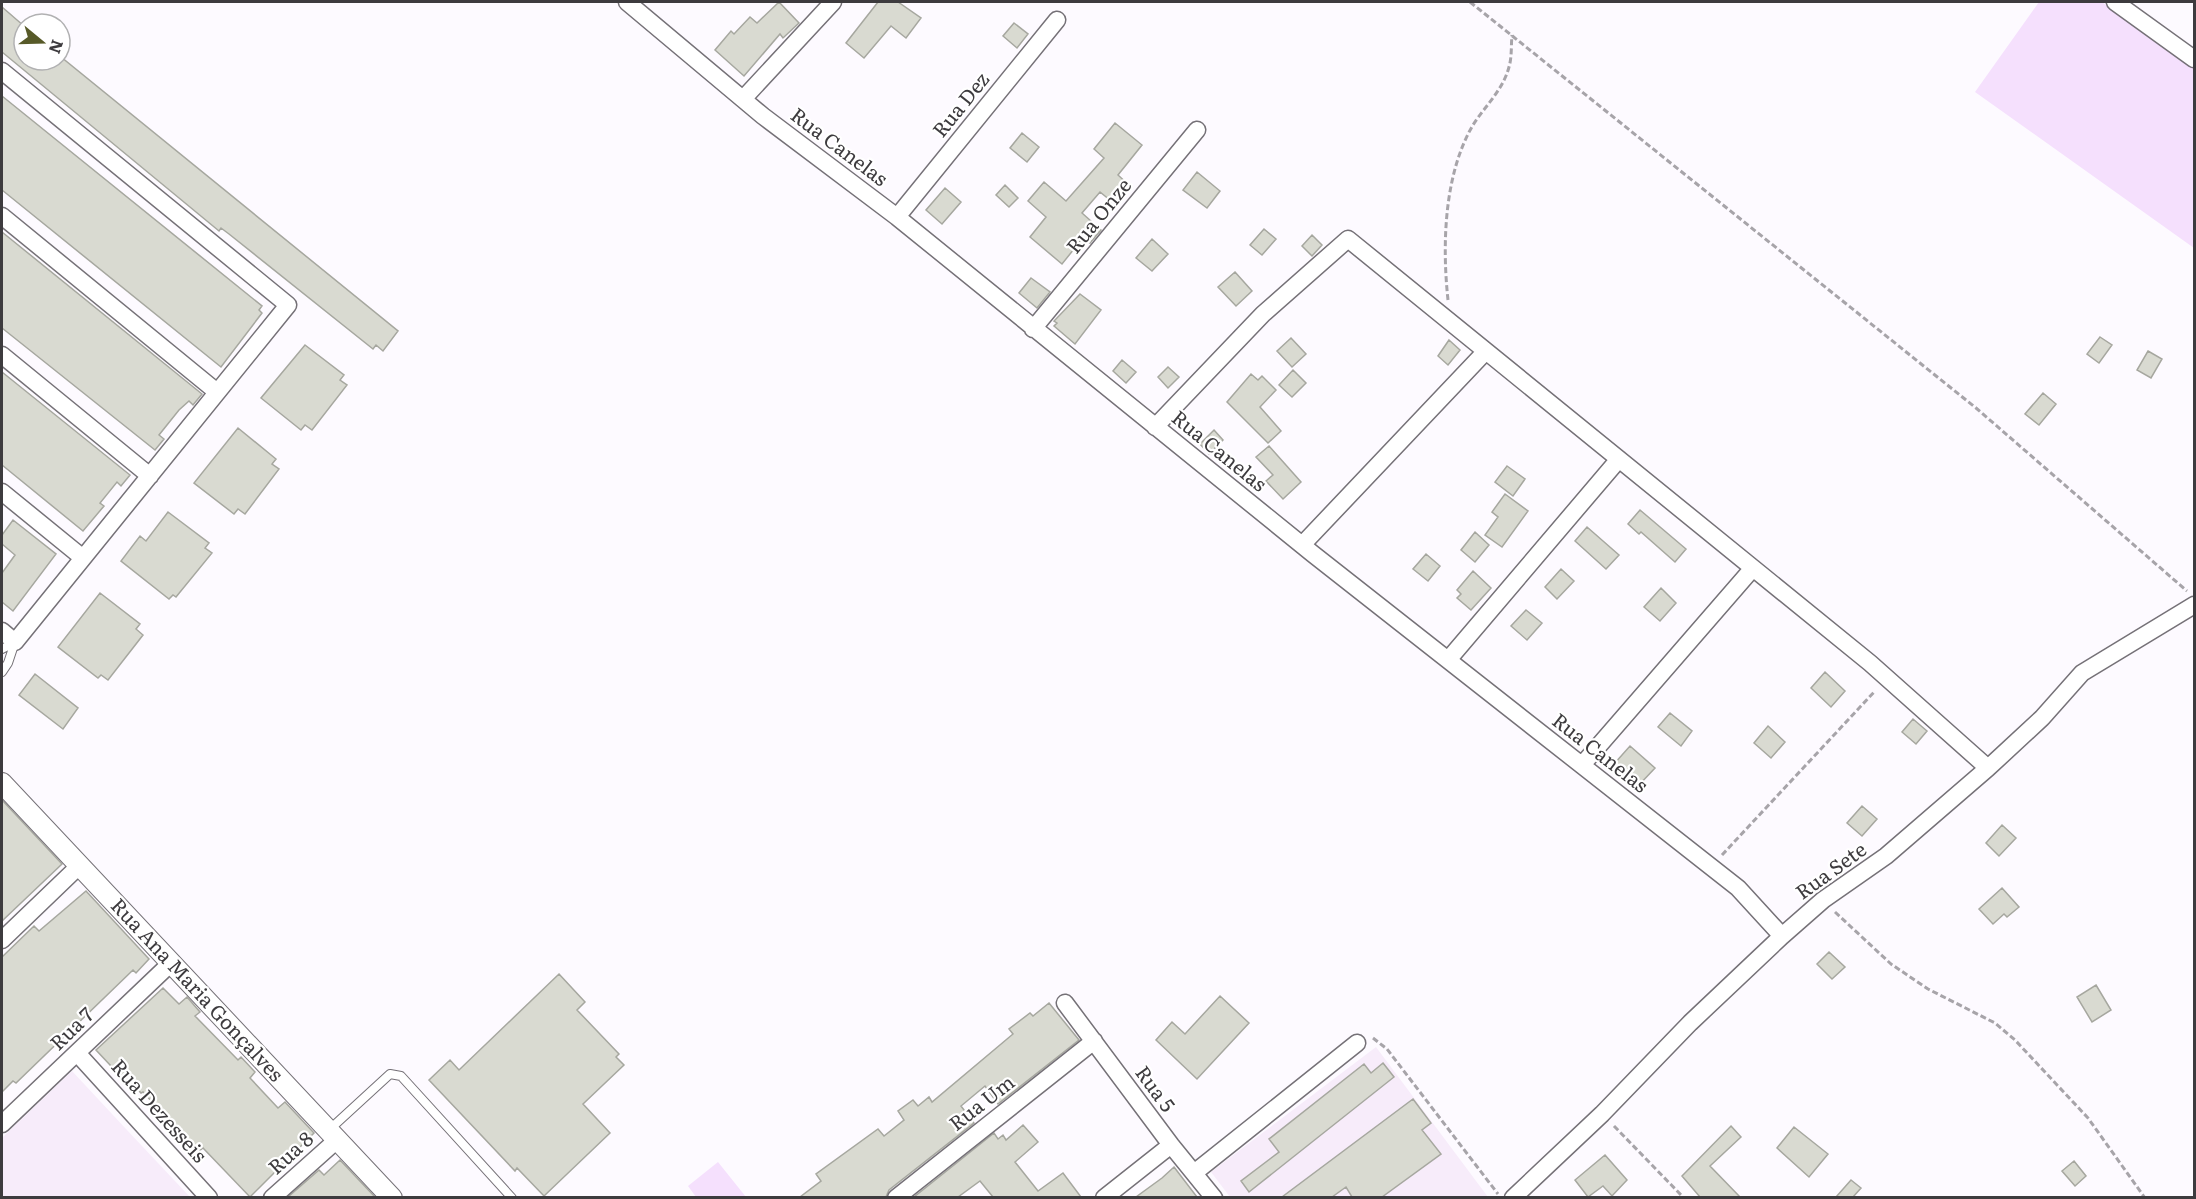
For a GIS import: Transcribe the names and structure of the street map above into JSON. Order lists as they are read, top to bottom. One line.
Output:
{"streets":{"street":["Rua Dez","Rua Canelas","Rua Onze","Rua Sete","Rua Ana Maria Gonçalves","Rua 7","Rua 5","Rua Um","Rua Dezesseis","Rua 8"]},"crossings":[["Rua Dez","Rua Canelas"],["Rua Canelas","Rua Onze"],["Rua Canelas","Rua Sete"],["Rua Ana Maria Gonçalves","Rua 7"],["Rua Ana Maria Gonçalves","Rua 8"],["Rua 7","Rua Dezesseis"],["Rua 5","Rua Um"]],"north":"right"}
